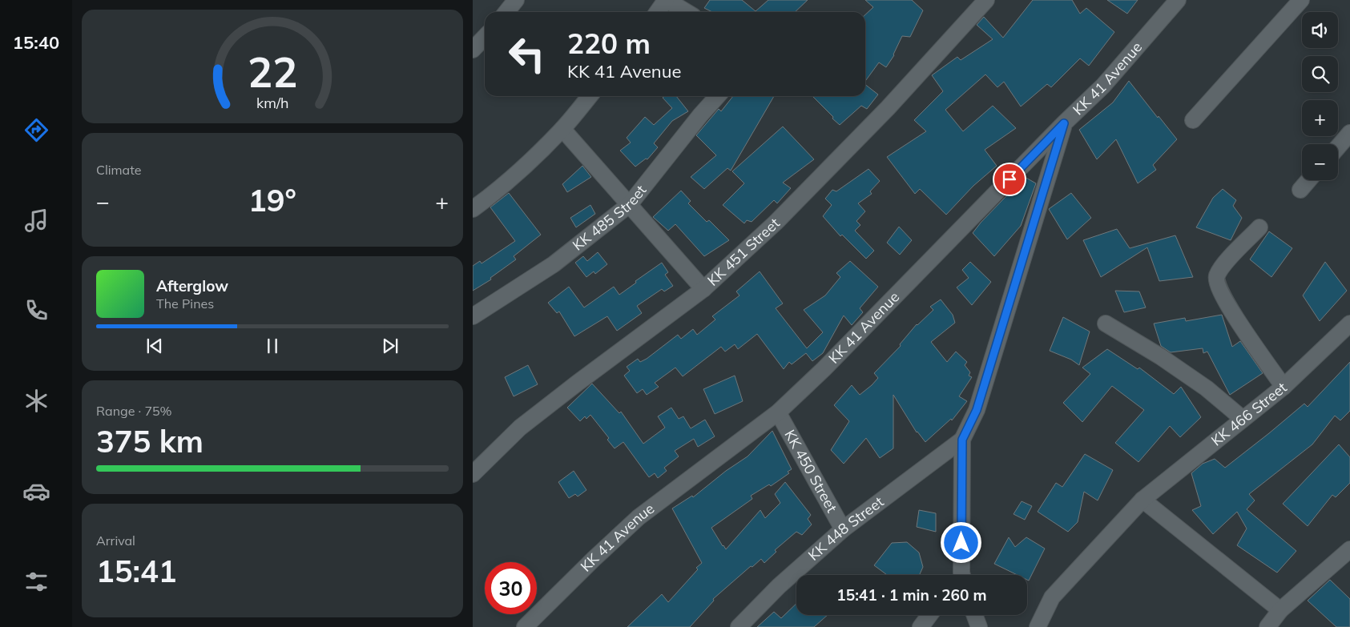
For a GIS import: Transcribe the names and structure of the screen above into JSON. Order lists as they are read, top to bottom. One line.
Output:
{"streets":{"street":["KK 41 Avenue","KK 485 Street","KK 451 Street","KK 466 Street","KK 450 Street","KK 448 Street"]},"crossings":[["KK 41 Avenue","KK 450 Street"],["KK 450 Street","KK 448 Street"]],"page":{"tabs":"15:40","map_buttons":["+","−"],"turn":["220 m","KK 41 Avenue"],"tile":["Climate",["Range · 75%","375 km"],["Arrival","15:41"]],"heat":["−","19°","+"],"song":["Afterglow","The Pines"],"limit":"30","trip":"15:41 · 1 min · 260 m","gauge":["22","km/h"]}}
